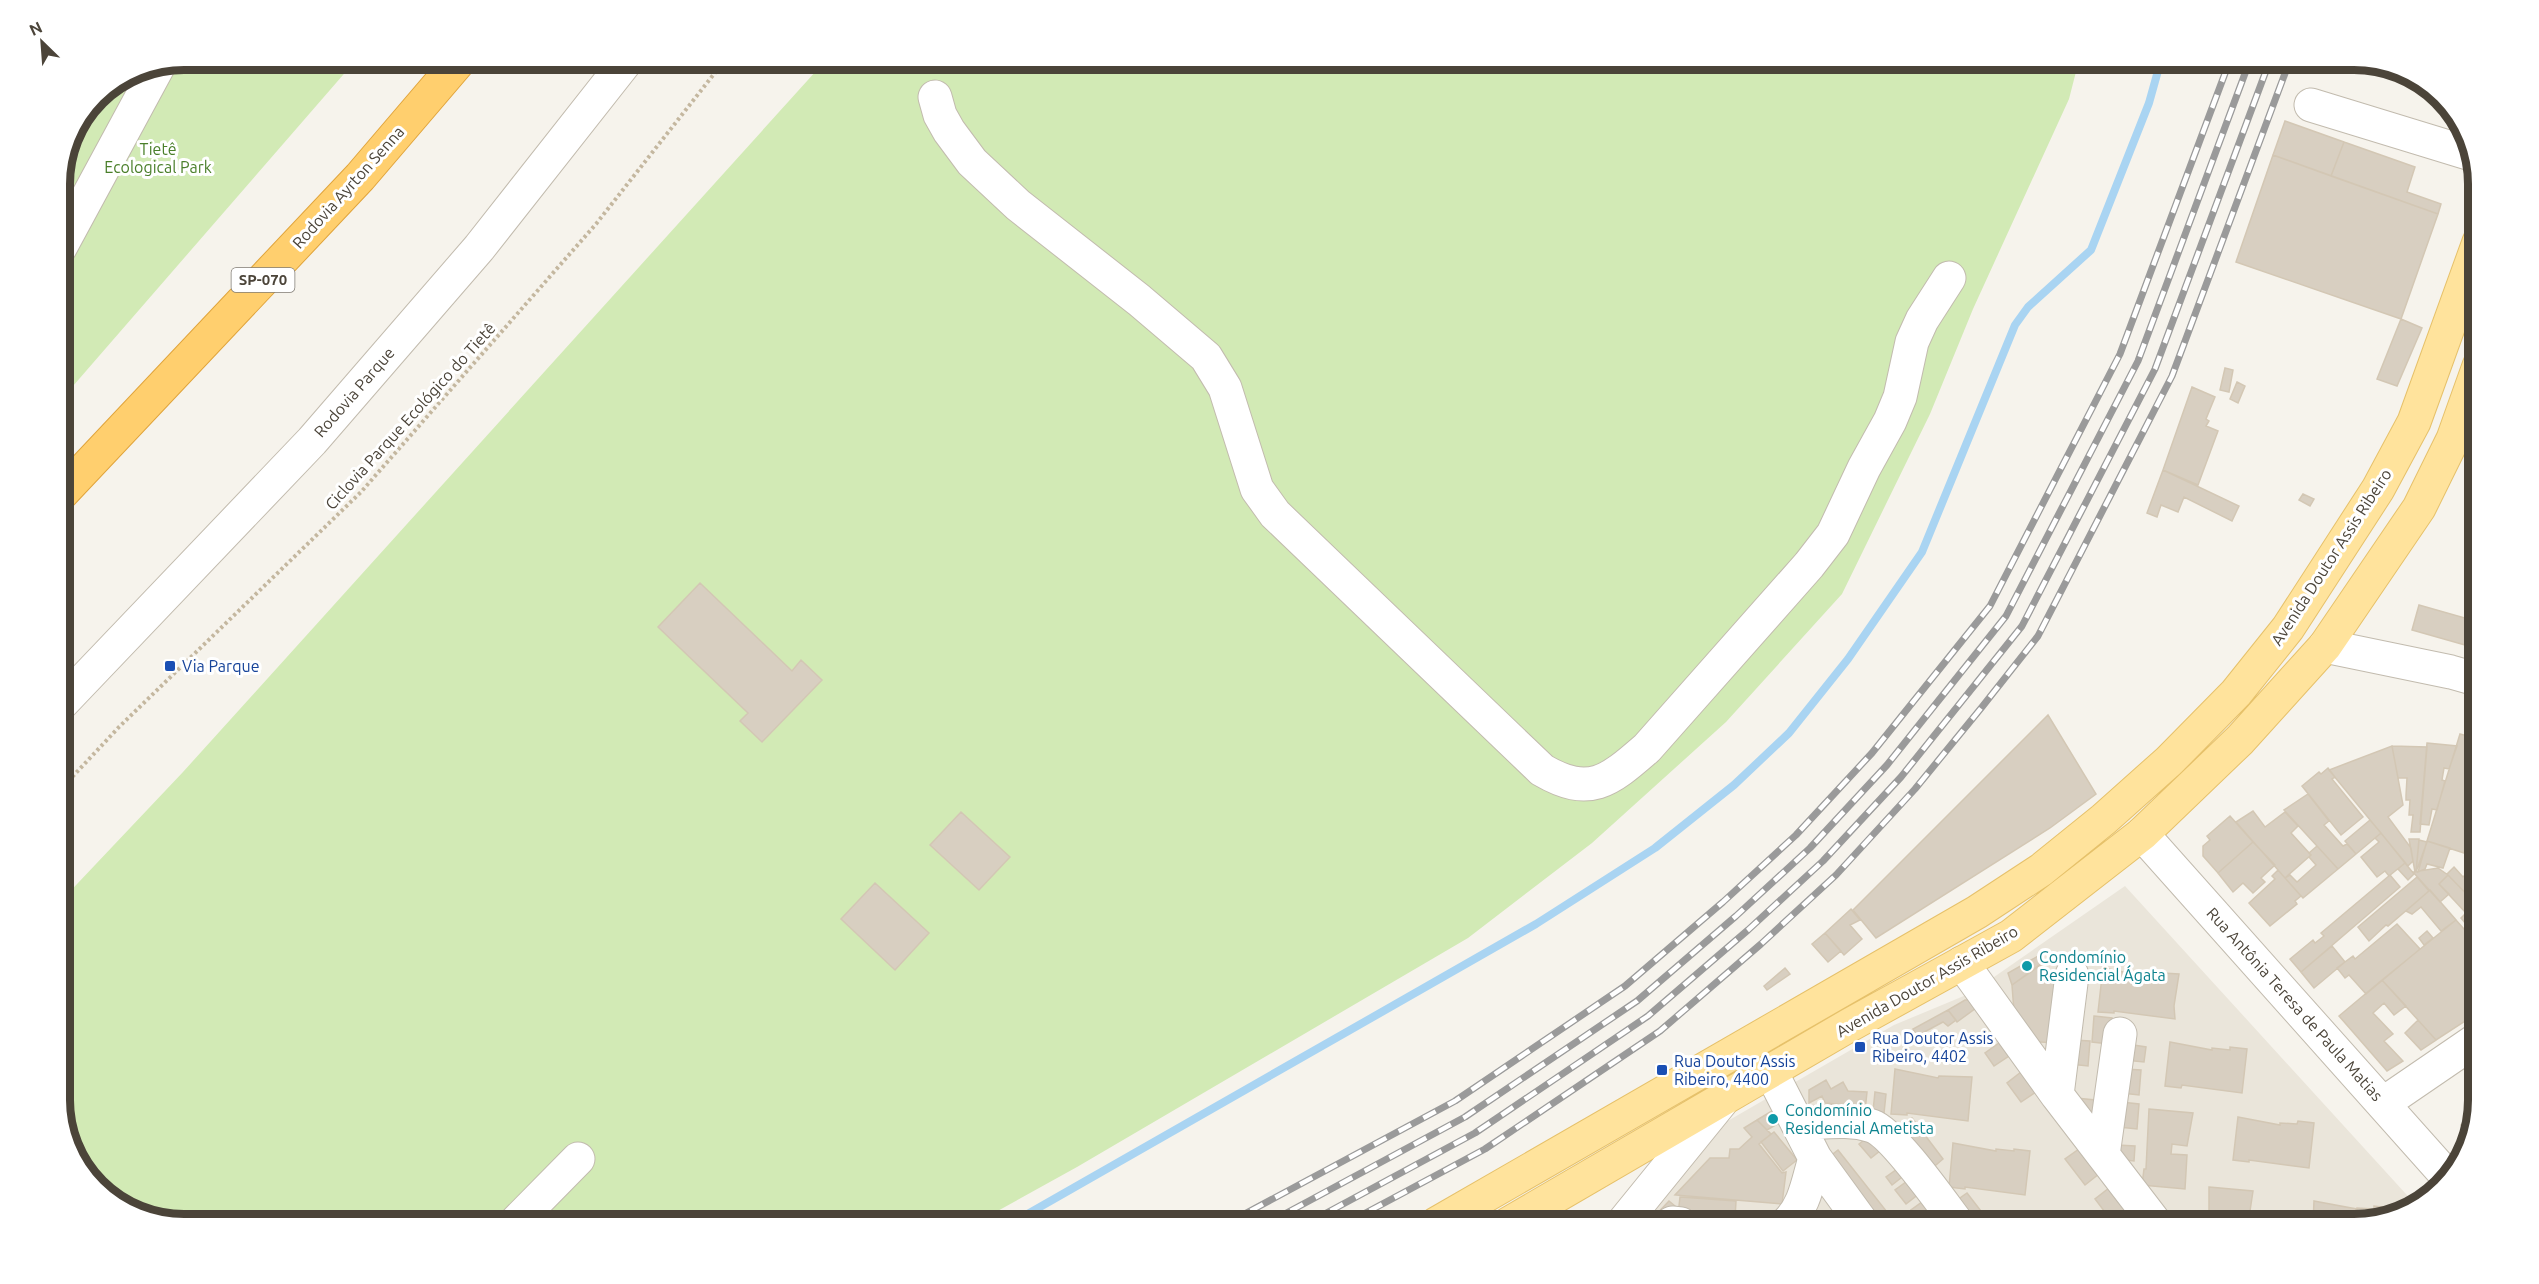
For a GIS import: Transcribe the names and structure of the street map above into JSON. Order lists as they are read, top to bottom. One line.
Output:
{"streets":{"highway":["Rodovia Ayrton Senna","SP-070"],"main road":["Avenida Doutor Assis Ribeiro"],"street":["Rodovia Parque","Rua Antônia Teresa de Paula Matias"],"path":["Ciclovia Parque Ecológico do Tietê"]},"crossings":[["Avenida Doutor Assis Ribeiro","Rua Antônia Teresa de Paula Matias"]],"parks":["Tietê Ecological Park"],"places":{"transit":["Via Parque","Rua Doutor Assis Ribeiro, 4402","Rua Doutor Assis Ribeiro, 4400"],"other":["Condomínio Residencial Ágata","Condomínio Residencial Ametista"]},"north":"top left"}
